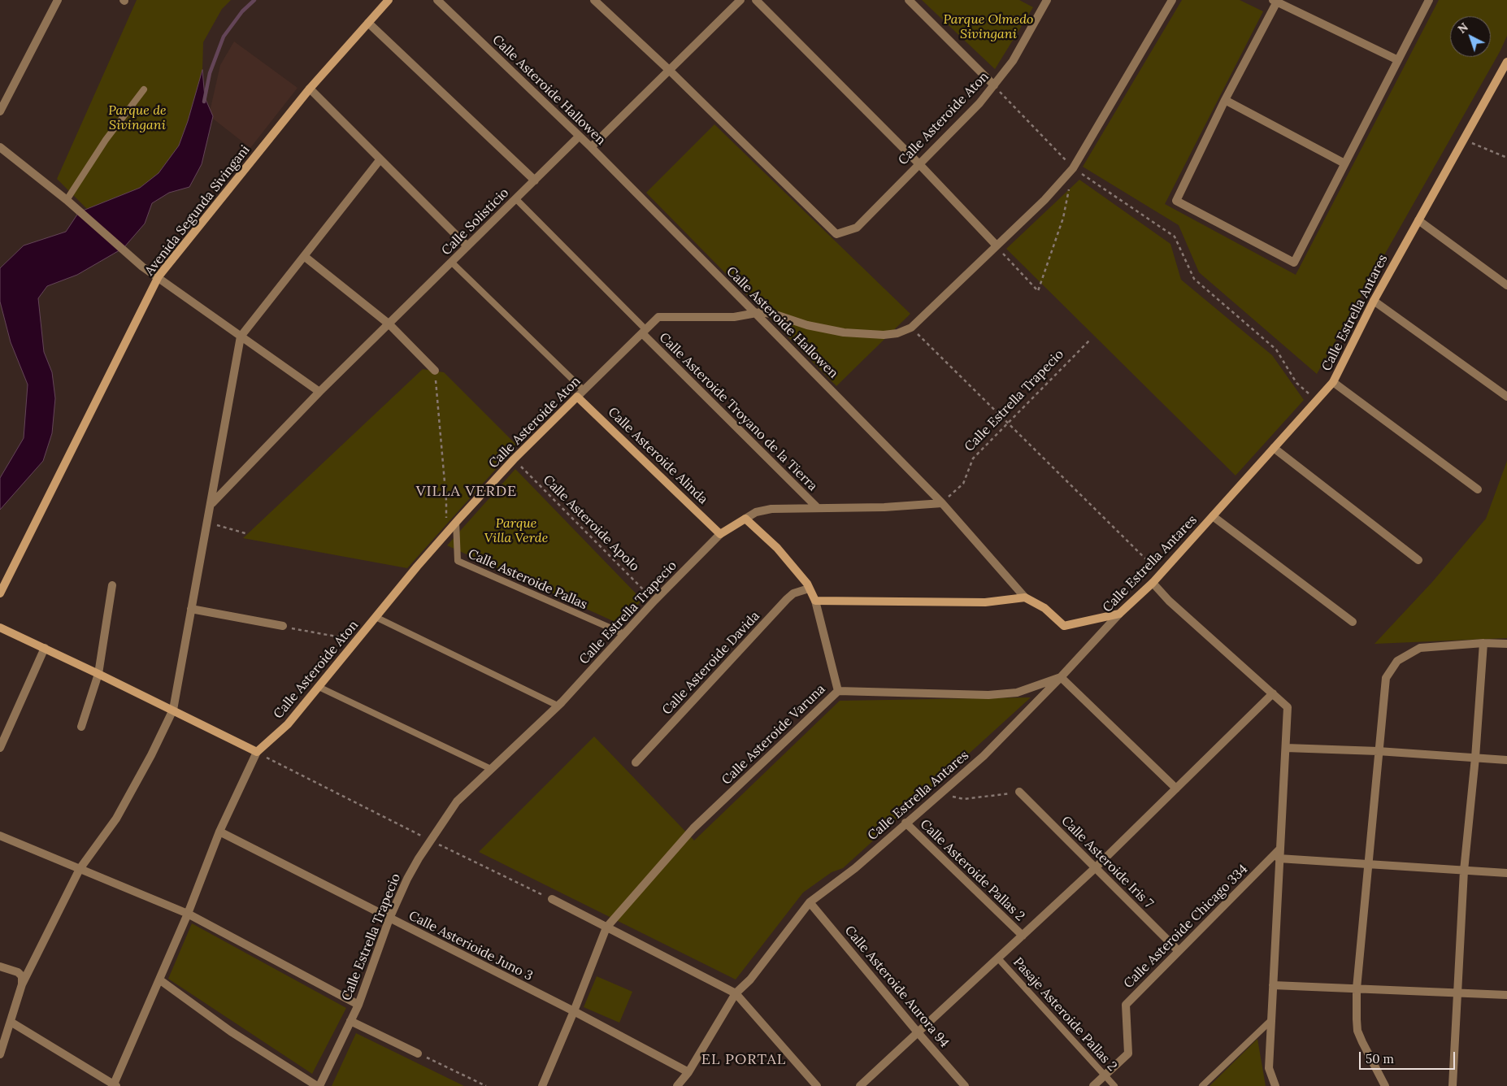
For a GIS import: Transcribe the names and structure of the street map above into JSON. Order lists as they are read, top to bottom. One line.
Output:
{"streets":{"street":["Calle Asteroide Hallowen","Calle Asteroide Aton","Avenida Segunda Sivingani","Calle Solisticio","Calle Estrella Antares","Calle Estrella Trapecio","Calle Asteroide Troyano de la Tierra","Calle Asteroide Alinda","Calle Asteroide Davida","Calle Asteroide Varuna","Calle Asteroide Iris 7","Calle Asteroide Pallas 2","Calle Asteroide Chicago 334","Calle Asterioide Juno 3","Calle Asteroide Aurora 94"],"lane":["Calle Asteroide Pallas","Pasaje Asteroide Pallas 2"],"path":["Calle Asteroide Apolo"]},"crossings":[["Calle Asteroide Hallowen","Calle Asteroide Aton"],["Calle Asteroide Hallowen","Calle Solisticio"],["Calle Asteroide Hallowen","Calle Estrella Antares"],["Calle Asteroide Hallowen","Calle Estrella Trapecio"],["Calle Asteroide Aton","Calle Asteroide Troyano de la Tierra"],["Calle Asteroide Aton","Calle Asteroide Alinda"],["Calle Asteroide Aton","Calle Asteroide Apolo"],["Calle Asteroide Aton","Calle Asteroide Pallas"],["Calle Solisticio","Calle Asteroide Troyano de la Tierra"],["Calle Solisticio","Calle Asteroide Alinda"],["Calle Estrella Antares","Calle Asteroide Varuna"],["Calle Estrella Antares","Calle Asteroide Pallas 2"],["Calle Estrella Antares","Calle Asterioide Juno 3"],["Calle Estrella Antares","Calle Asteroide Aurora 94"],["Calle Estrella Trapecio","Calle Asteroide Troyano de la Tierra"],["Calle Estrella Trapecio","Calle Asteroide Alinda"],["Calle Estrella Trapecio","Calle Asteroide Apolo"],["Calle Estrella Trapecio","Calle Asteroide Pallas"],["Calle Estrella Trapecio","Calle Asterioide Juno 3"],["Calle Asteroide Iris 7","Calle Asteroide Chicago 334"],["Calle Asteroide Chicago 334","Pasaje Asteroide Pallas 2"]],"districts":["VILLA VERDE","EL PORTAL"],"parks":["Parque Olmedo Sivingani","Parque de Sivingani","Parque Villa Verde"],"scale_bar":"50 m","north":"top left"}
